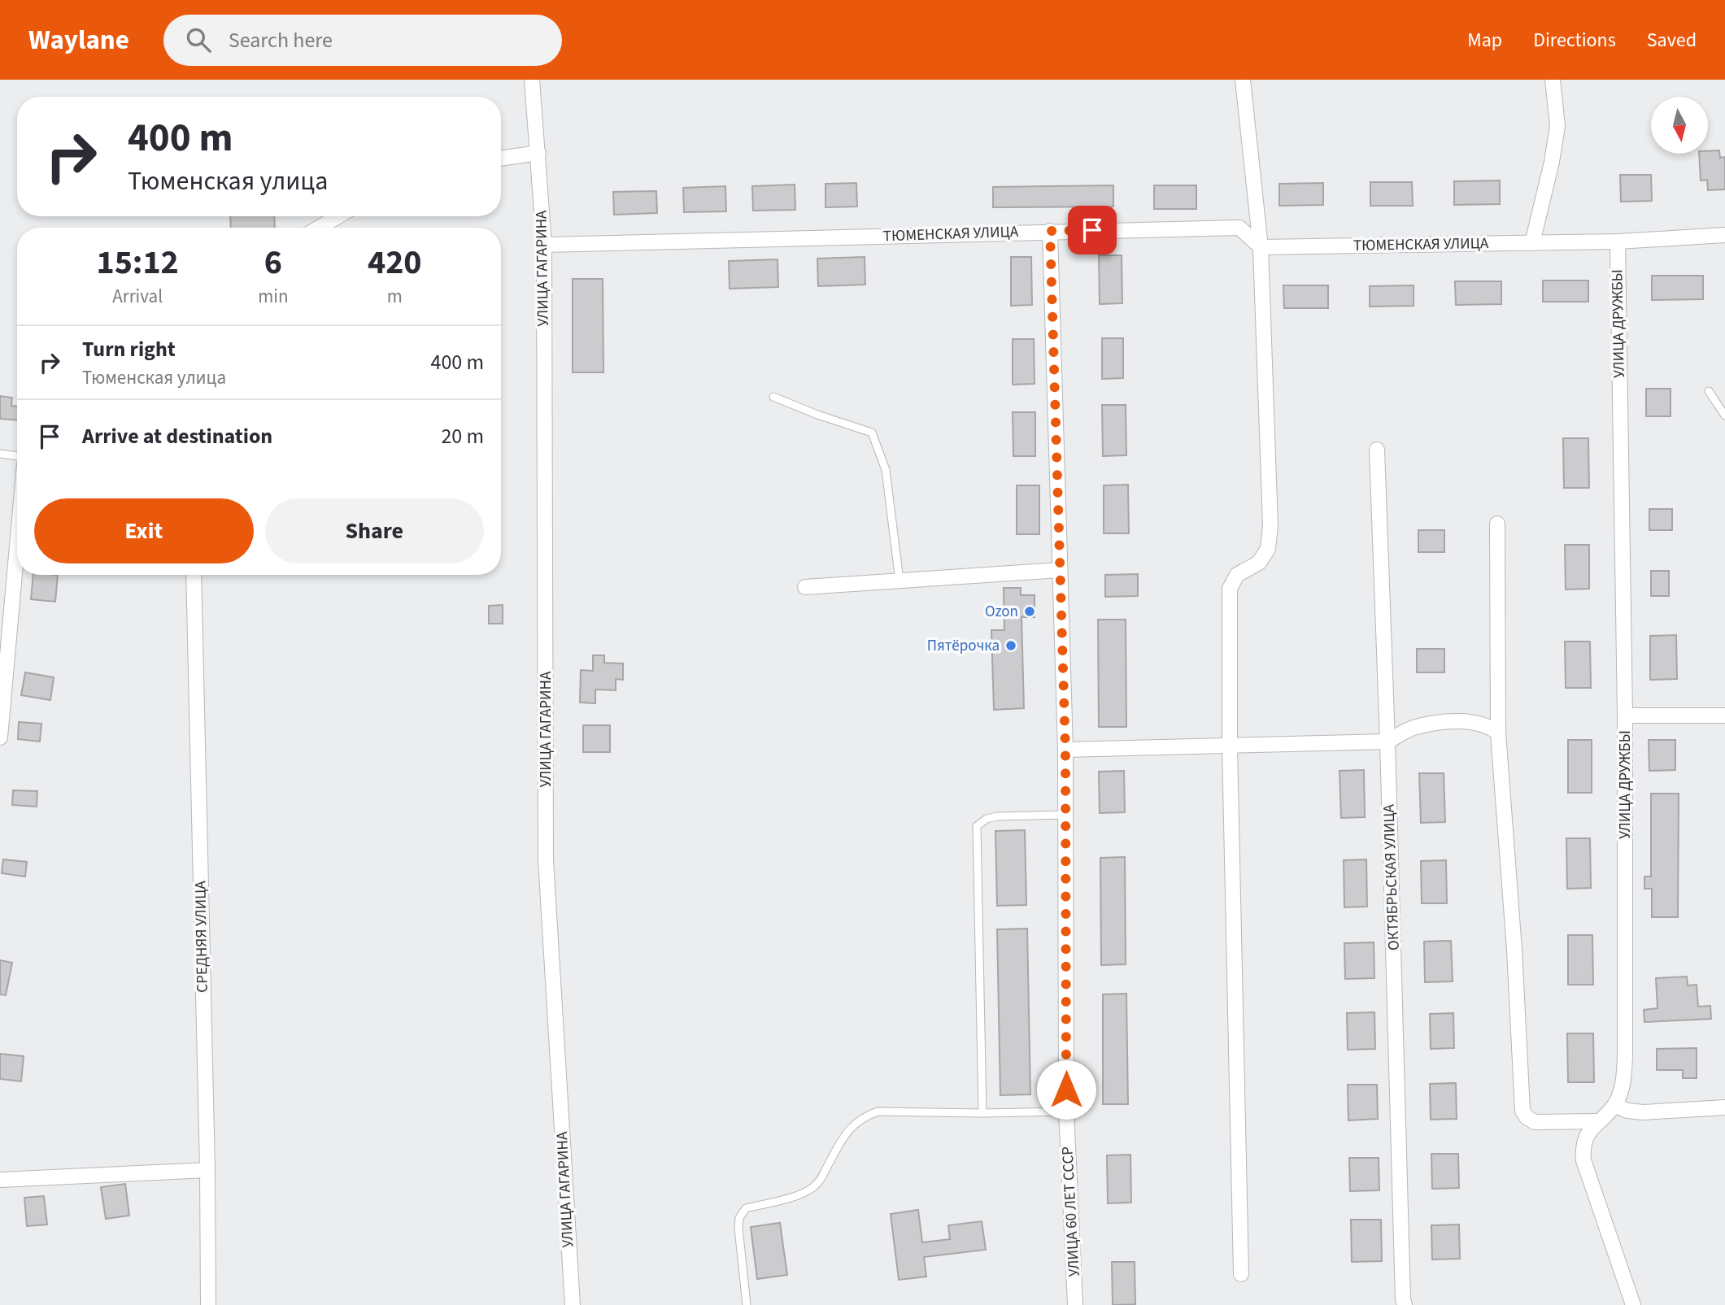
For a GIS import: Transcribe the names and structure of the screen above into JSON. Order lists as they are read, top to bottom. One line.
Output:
{"streets":{"street":["ТЮМЕНСКАЯ УЛИЦА","УЛИЦА ГАГАРИНА","УЛИЦА ДРУЖБЫ","ОКТЯБРЬСКАЯ УЛИЦА","СРЕДНЯЯ УЛИЦА","УЛИЦА 60 ЛЕТ СССР"]},"crossings":[["ТЮМЕНСКАЯ УЛИЦА","УЛИЦА ГАГАРИНА"],["ТЮМЕНСКАЯ УЛИЦА","УЛИЦА ДРУЖБЫ"],["ТЮМЕНСКАЯ УЛИЦА","УЛИЦА 60 ЛЕТ СССР"]],"places":["Ozon","Пятёрочка"],"north":"bottom","page":{"header":"Waylane","search":"Search here","nav":["Map","Directions","Saved"],"turn":["400 m","Тюменская улица"],"eta":["15:12","Arrival","6","min","420","m"],"list":[{"name":"Turn right","note":"Тюменская улица","value":"400 m"},{"name":"Arrive at destination","value":"20 m"}],"buttons":["Exit","Share"]}}
